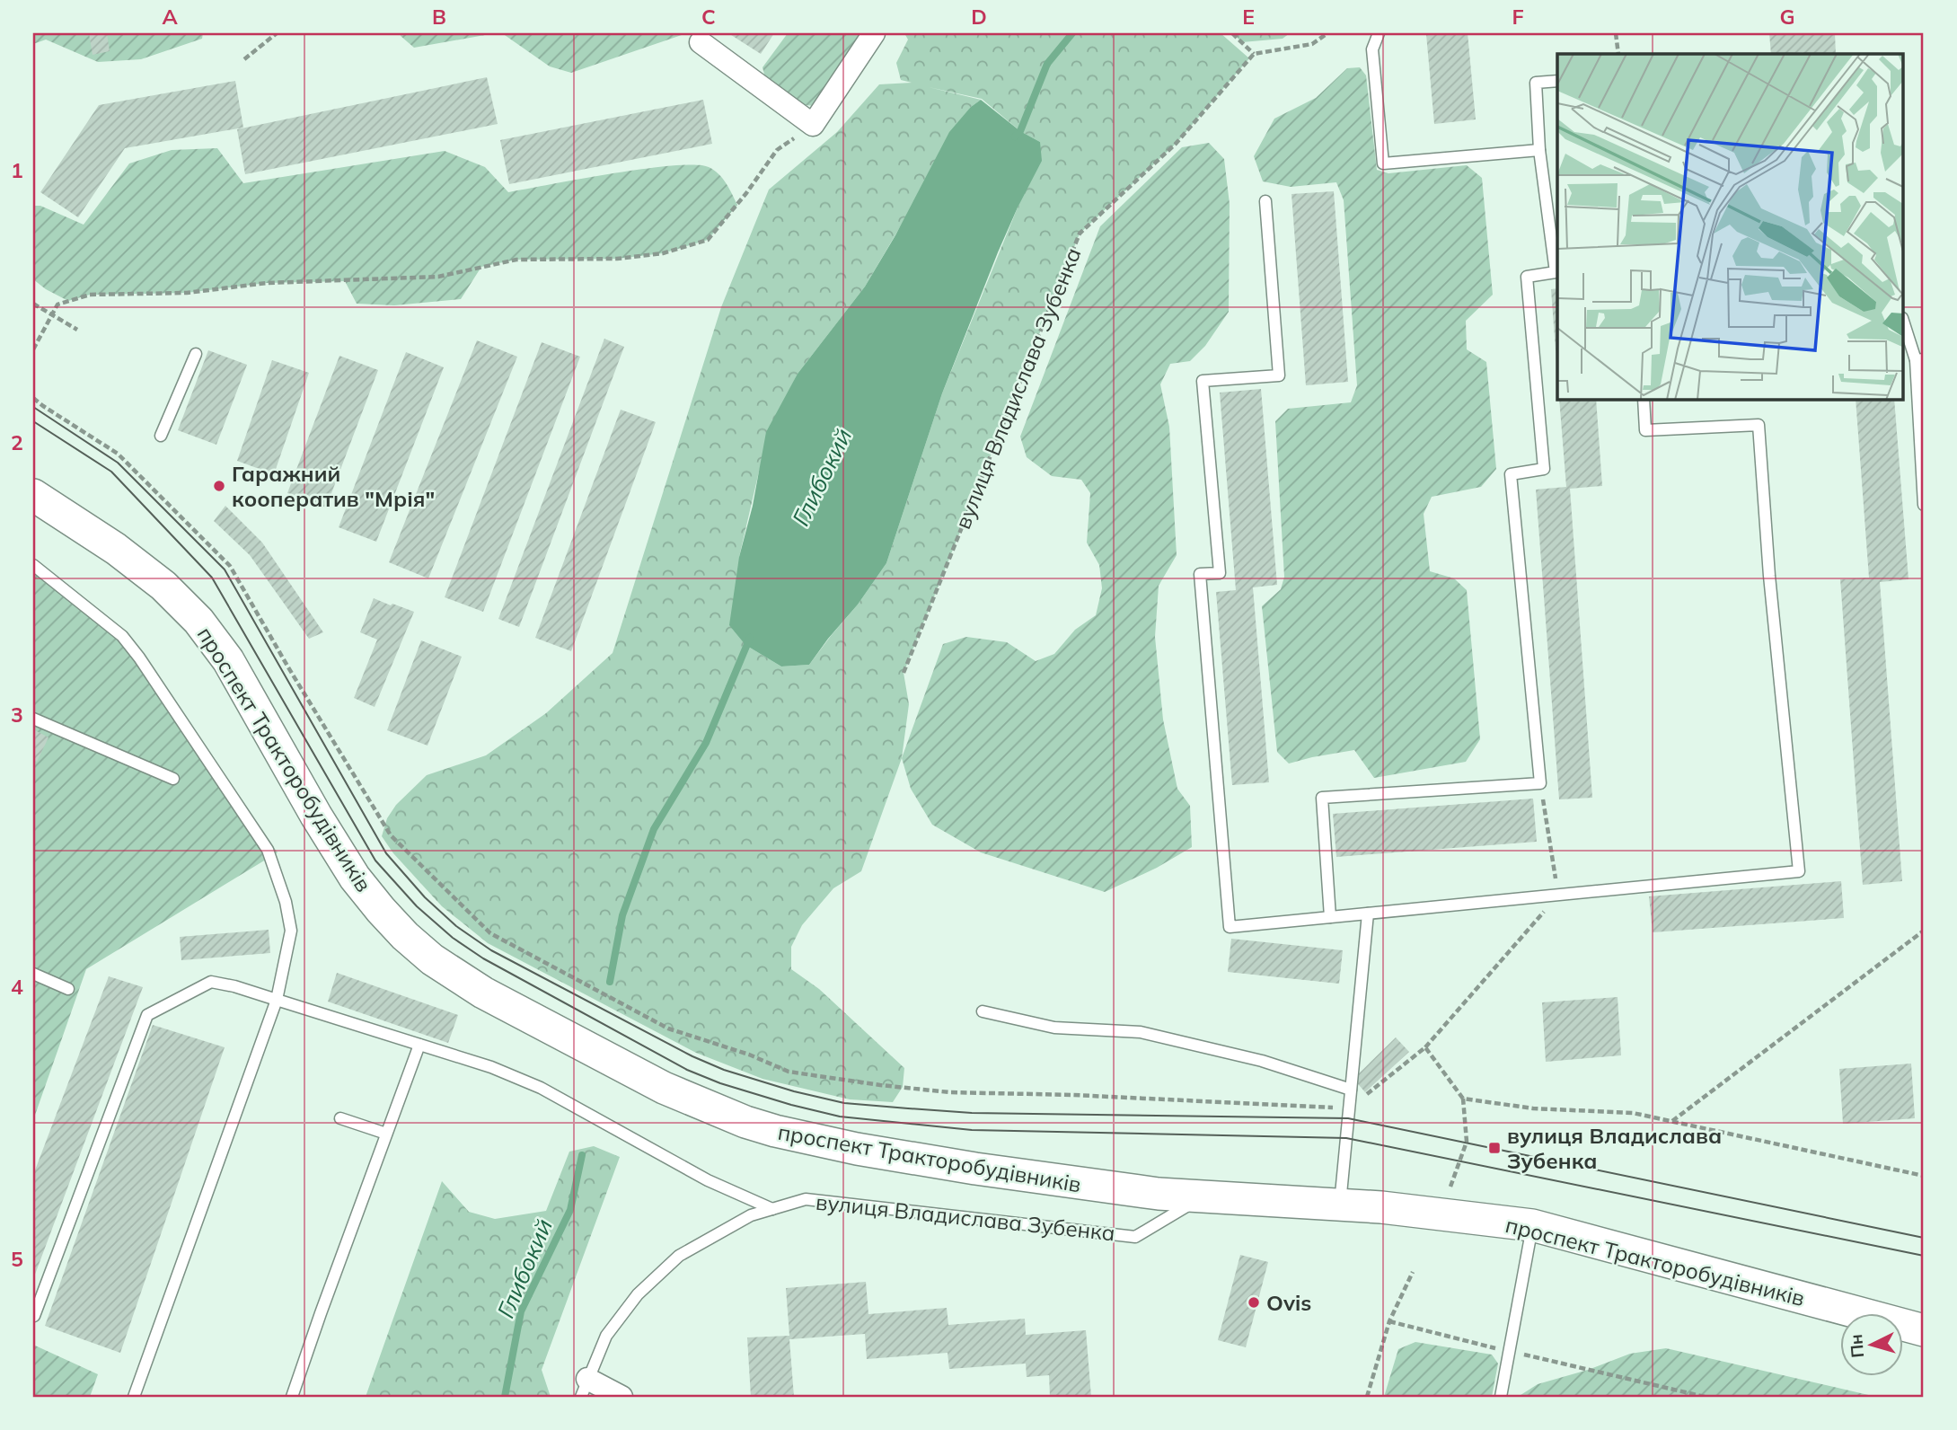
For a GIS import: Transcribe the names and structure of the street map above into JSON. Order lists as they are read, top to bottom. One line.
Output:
{"streets":{"main road":["проспект Тракторобудівників"],"lane":["вулиця Владислава Зубенка"]},"crossings":[["вулиця Владислава Зубенка","проспект Тракторобудівників"]],"water":["Глибокий"],"places":{"other":["Гаражний кооператив \"Мрія\"","Ovis"],"transit":["вулиця Владислава Зубенка"]},"north":"left","grid":{"columns":["A","B","C","D","E","F","G"],"rows":["1","2","3","4","5"]}}
